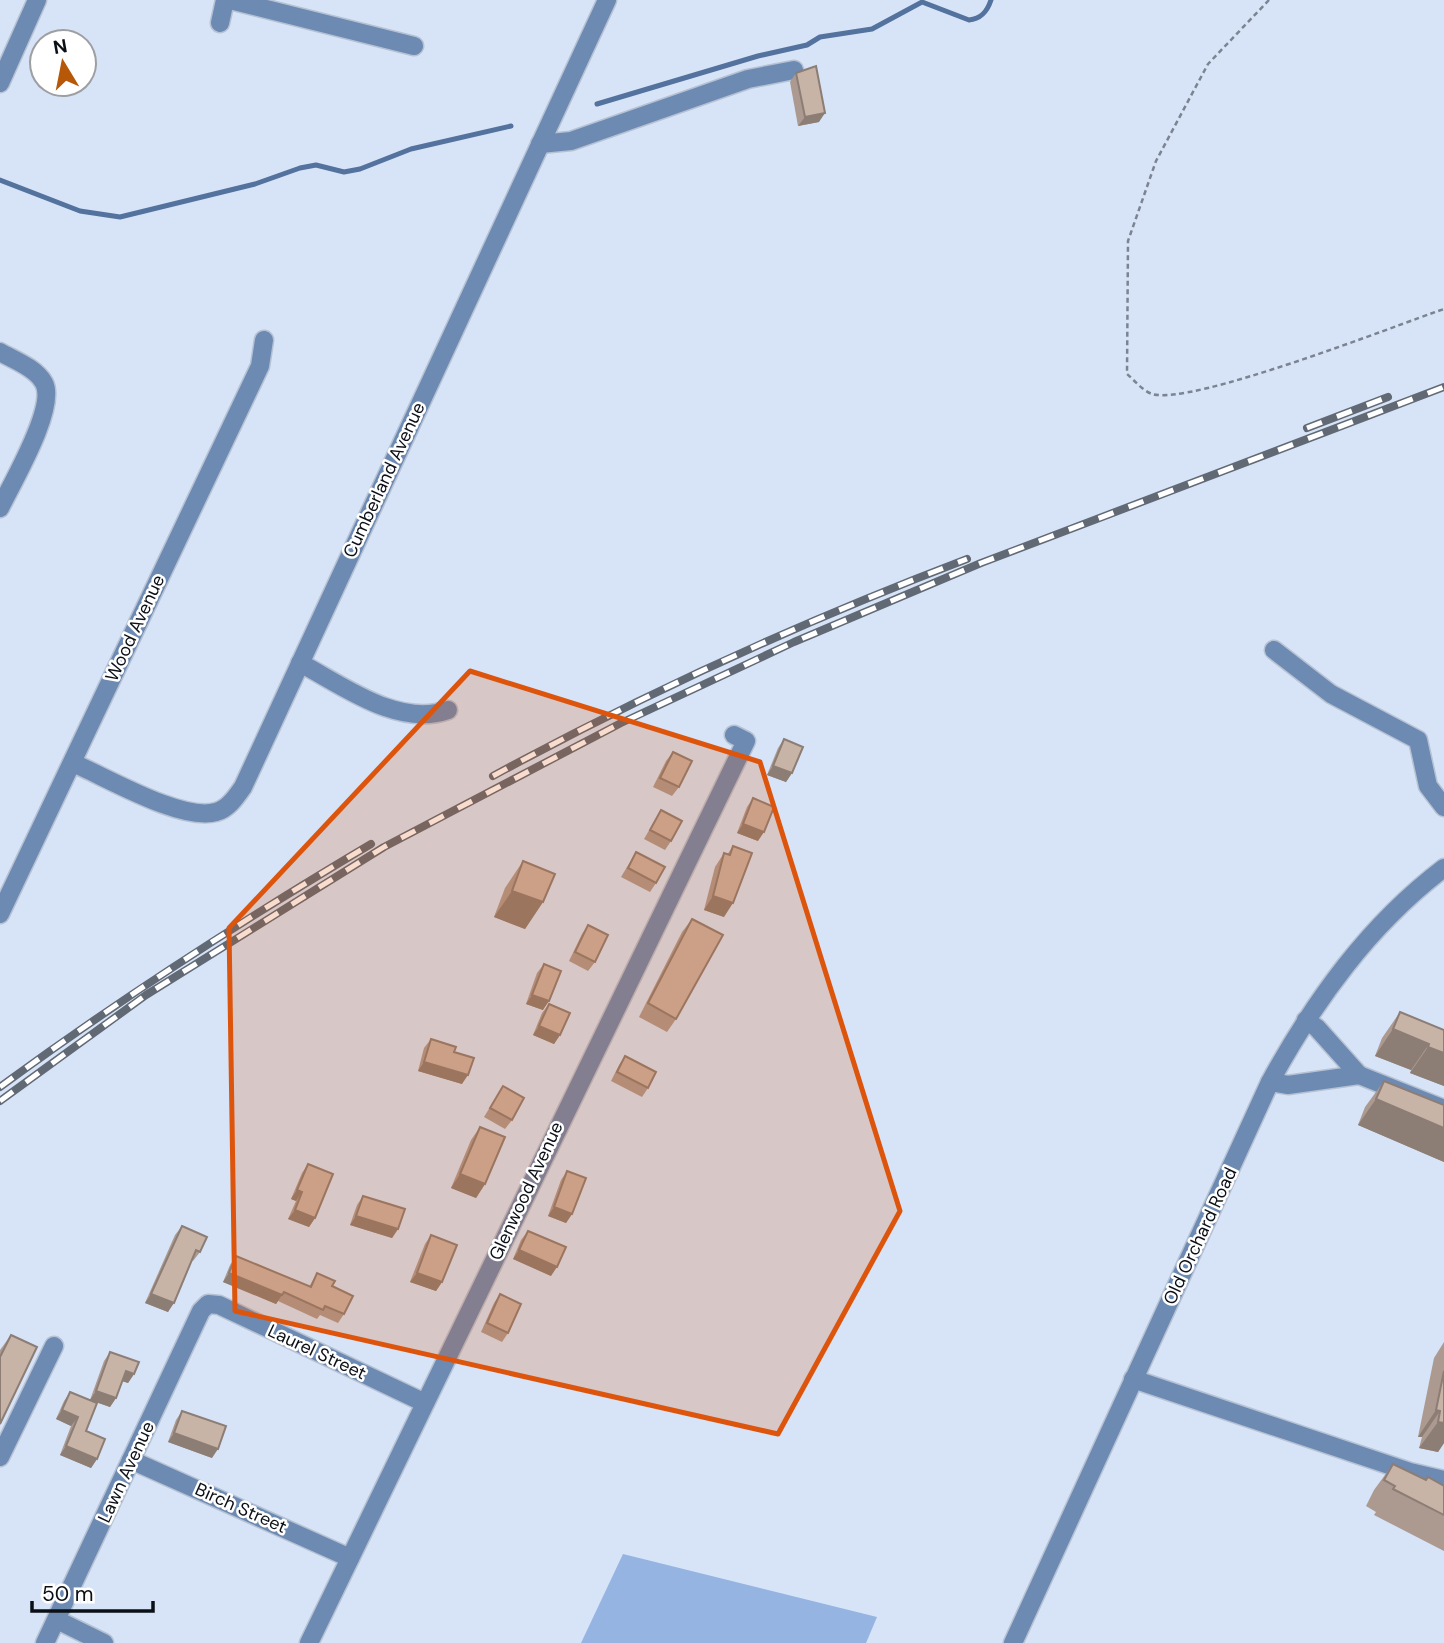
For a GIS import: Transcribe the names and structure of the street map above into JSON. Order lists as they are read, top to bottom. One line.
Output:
{"streets":{"street":["Cumberland Avenue","Wood Avenue","Glenwood Avenue","Old Orchard Road","Laurel Street","Lawn Avenue","Birch Street"]},"crossings":[["Cumberland Avenue","Wood Avenue"],["Glenwood Avenue","Laurel Street"],["Glenwood Avenue","Birch Street"],["Laurel Street","Lawn Avenue"],["Lawn Avenue","Birch Street"]],"scale_bar":"50 m","north":"top"}
